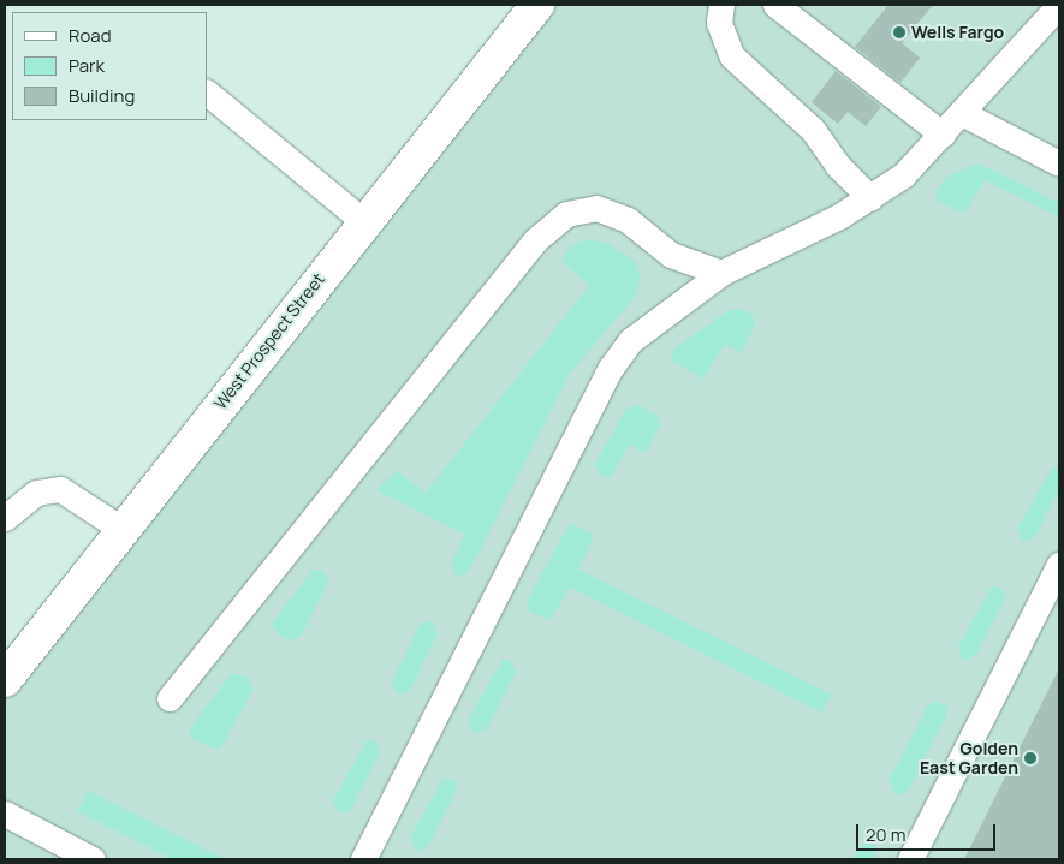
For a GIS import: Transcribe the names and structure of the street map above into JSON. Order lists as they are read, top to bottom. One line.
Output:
{"streets":{"street":["West Prospect Street"]},"places":["Wells Fargo","Golden East Garden"],"legend":["Road","Park","Building"],"scale_bar":"20 m"}
